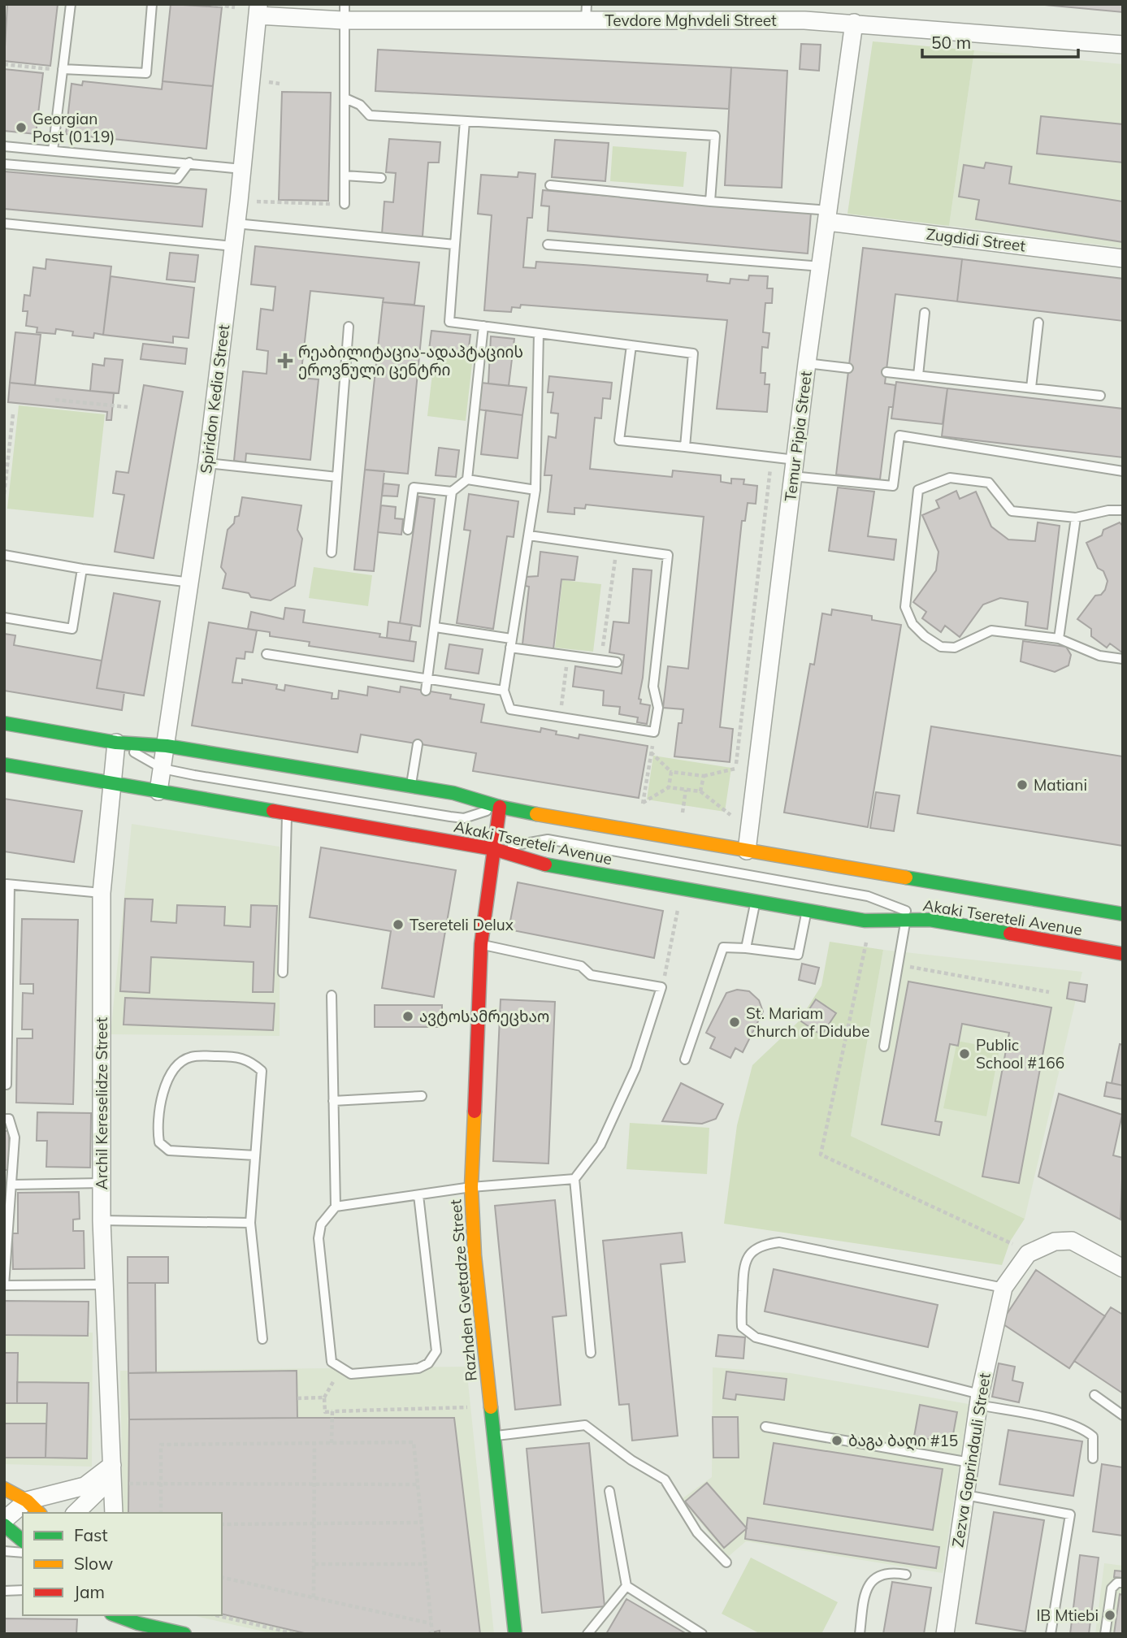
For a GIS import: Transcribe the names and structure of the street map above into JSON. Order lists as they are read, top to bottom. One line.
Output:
{"streets":{"main road":["Akaki Tsereteli Avenue","Razhden Gvetadze Street"],"street":["Tevdore Mghvdeli Street","Zugdidi Street","Spiridon Kedia Street","Temur Pipia Street","Archil Kereselidze Street","Zezva Gaprindauli Street"]},"crossings":[["Tevdore Mghvdeli Street","Spiridon Kedia Street"],["Tevdore Mghvdeli Street","Temur Pipia Street"],["Zugdidi Street","Temur Pipia Street"],["Spiridon Kedia Street","Akaki Tsereteli Avenue"],["Temur Pipia Street","Akaki Tsereteli Avenue"],["Akaki Tsereteli Avenue","Archil Kereselidze Street"],["Akaki Tsereteli Avenue","Razhden Gvetadze Street"]],"places":{"other":["Georgian Post (0119)","Matiani","Tsereteli Delux","ავტოსამრეცხაო","St. Mariam Church of Didube","Public School #166","ბაგა ბაღი #15","IB Mtiebi"],"health":["რეაბილიტაცია-ადაპტაციის ეროვნული ცენტრი"]},"legend":["Fast","Slow","Jam"],"scale_bar":"50 m"}
